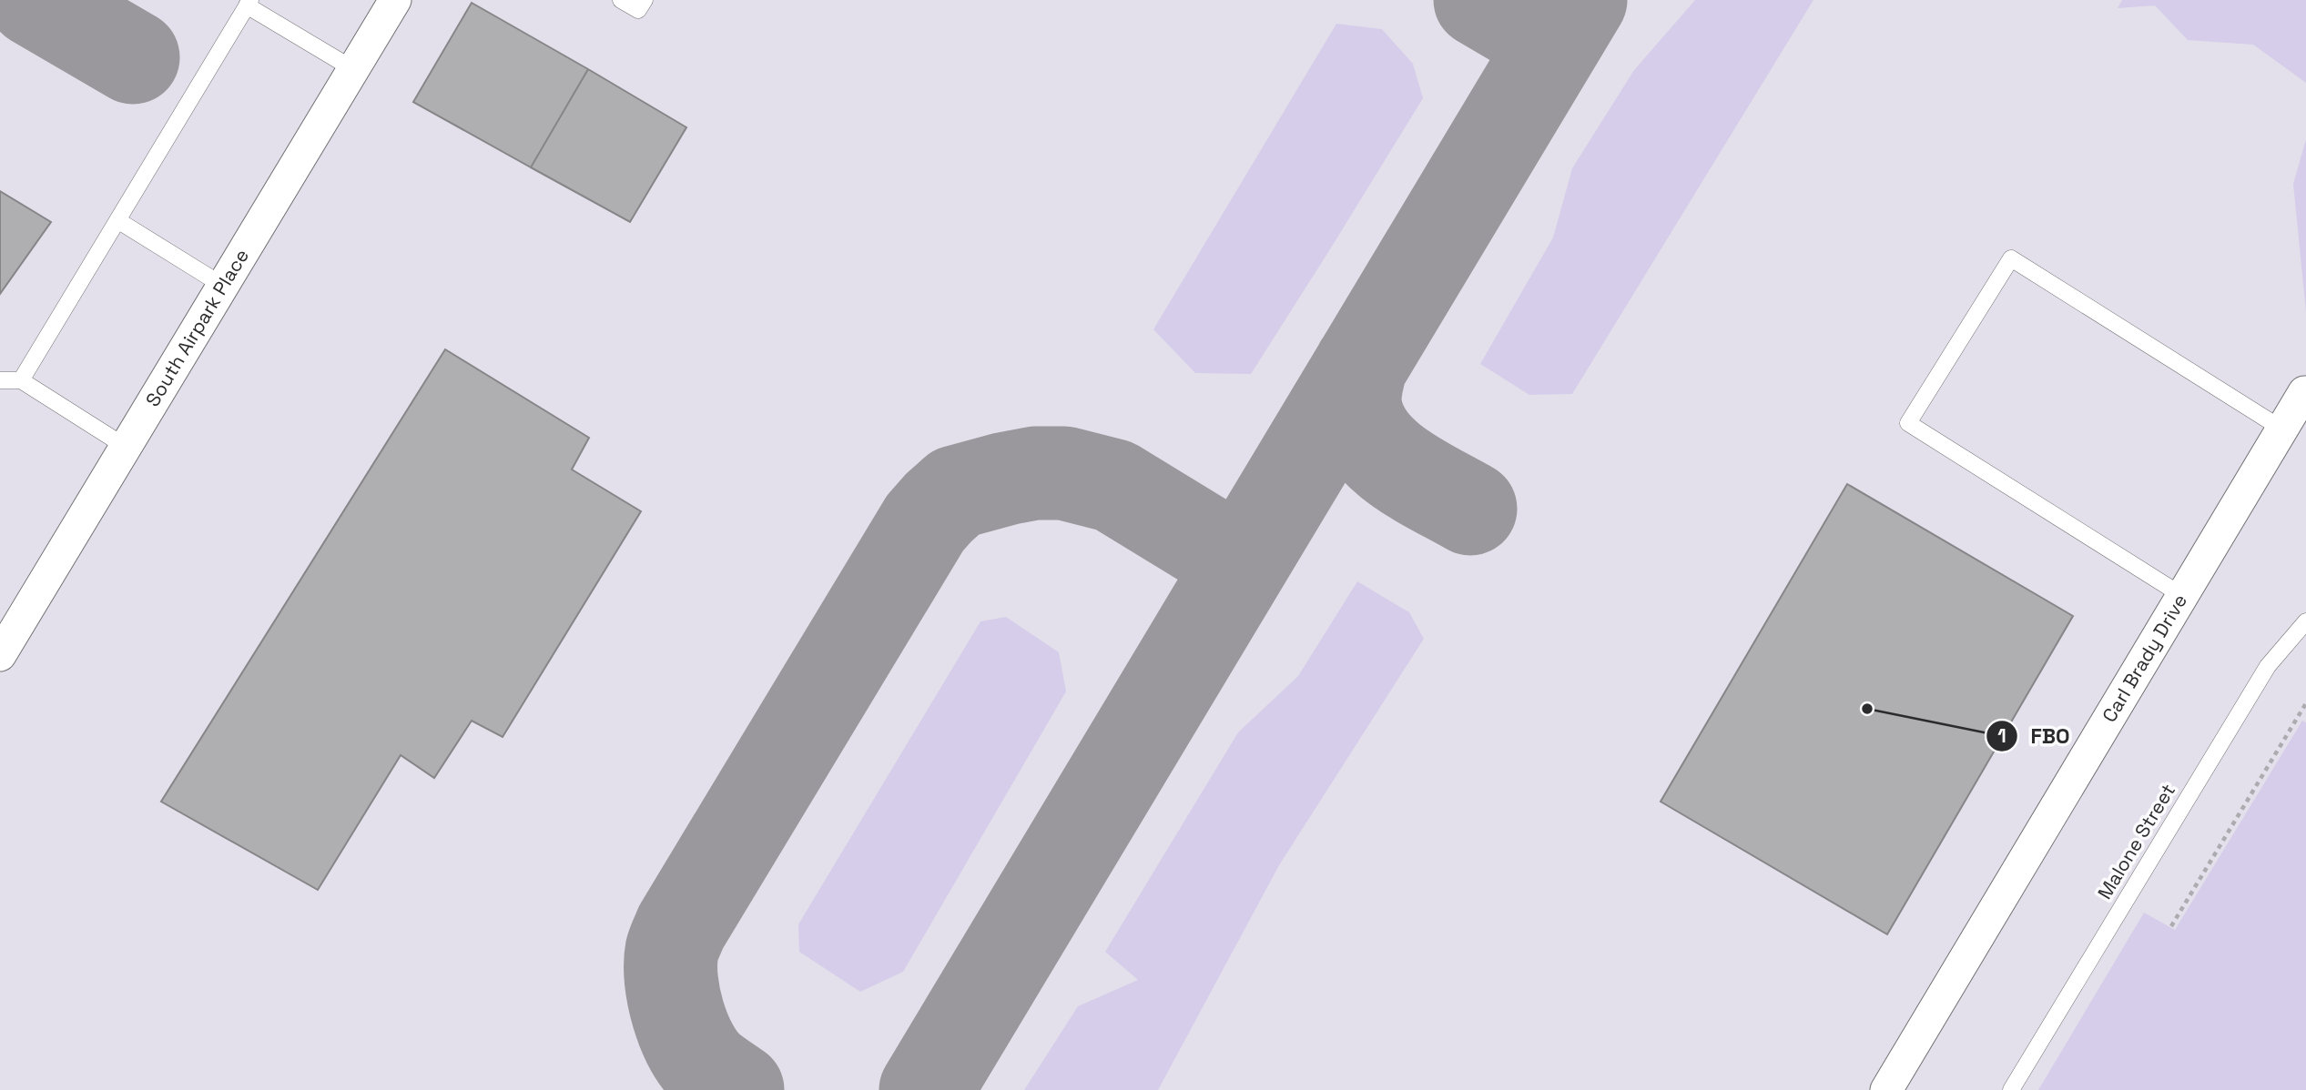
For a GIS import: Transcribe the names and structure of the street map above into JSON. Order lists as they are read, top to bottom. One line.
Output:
{"streets":{"street":["South Airpark Place","Carl Brady Drive"],"lane":["Malone Street"]},"places":["FBO"]}
